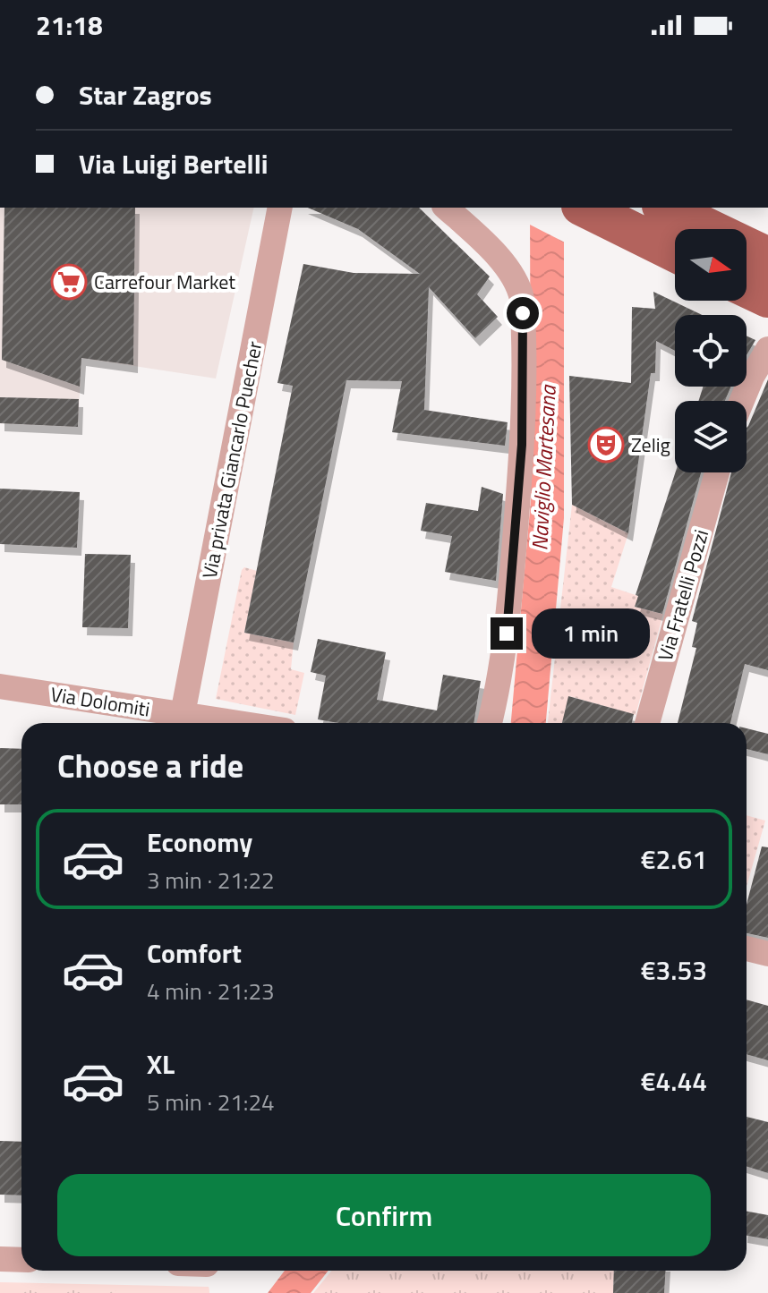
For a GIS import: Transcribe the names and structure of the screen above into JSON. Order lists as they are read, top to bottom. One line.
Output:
{"streets":{"street":["Via privata Giancarlo Puecher","Via Fratelli Pozzi","Via Dolomiti"]},"crossings":[["Via privata Giancarlo Puecher","Via Dolomiti"]],"water":["Naviglio Martesana"],"places":{"supermarket":["Carrefour Market"],"theatre":["Zelig"]},"north":"right","page":{"status":"21:18","banner":["Star Zagros","Via Luigi Bertelli"],"bubble":"1 min","heading":"Choose a ride","list":[{"name":"Economy","note":"3 min · 21:22","value":"€2.61"},{"name":"Comfort","note":"4 min · 21:23","value":"€3.53"},{"name":"XL","note":"5 min · 21:24","value":"€4.44"}],"buttons":"Confirm"}}
